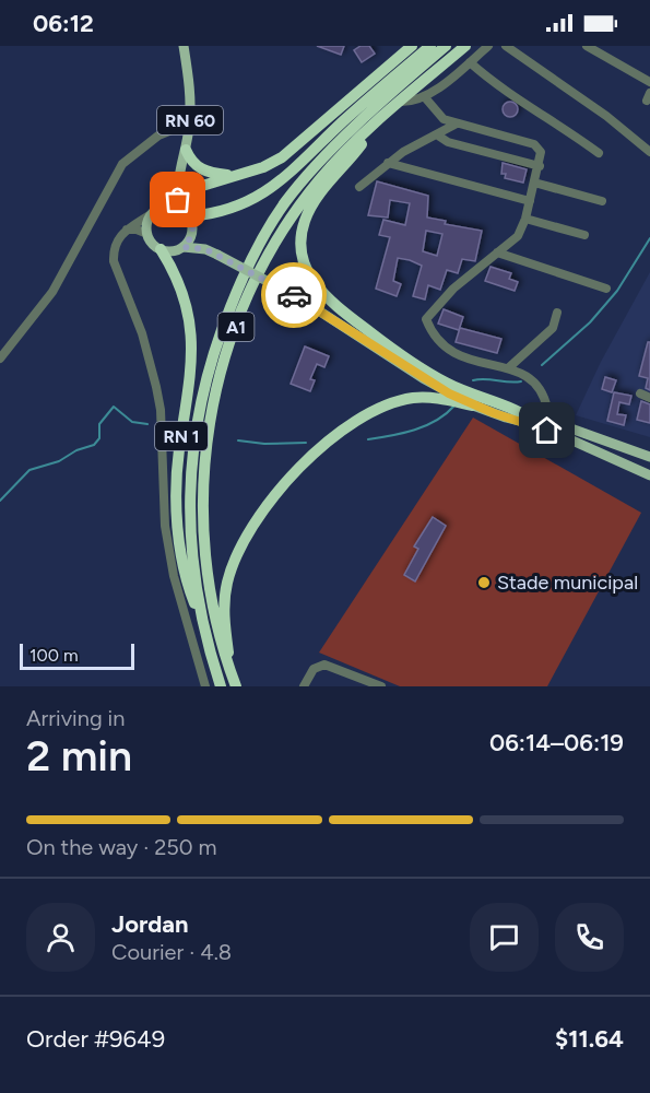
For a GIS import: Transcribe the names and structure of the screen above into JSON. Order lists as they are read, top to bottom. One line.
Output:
{"streets":{"highway":["A1","RN 1"],"main road":["RN 60"]},"crossings":[["RN 60","RN 1"],["A1","RN 1"]],"places":["Stade municipal"],"scale_bar":"100 m","page":{"status":"06:12","scale":"100 m","heading":["2 min","Arriving in","06:14–06:19"],"panel":["Jordan","Courier · 4.8","Order #9649","$11.64"],"bar":"On the way · 250 m"}}
